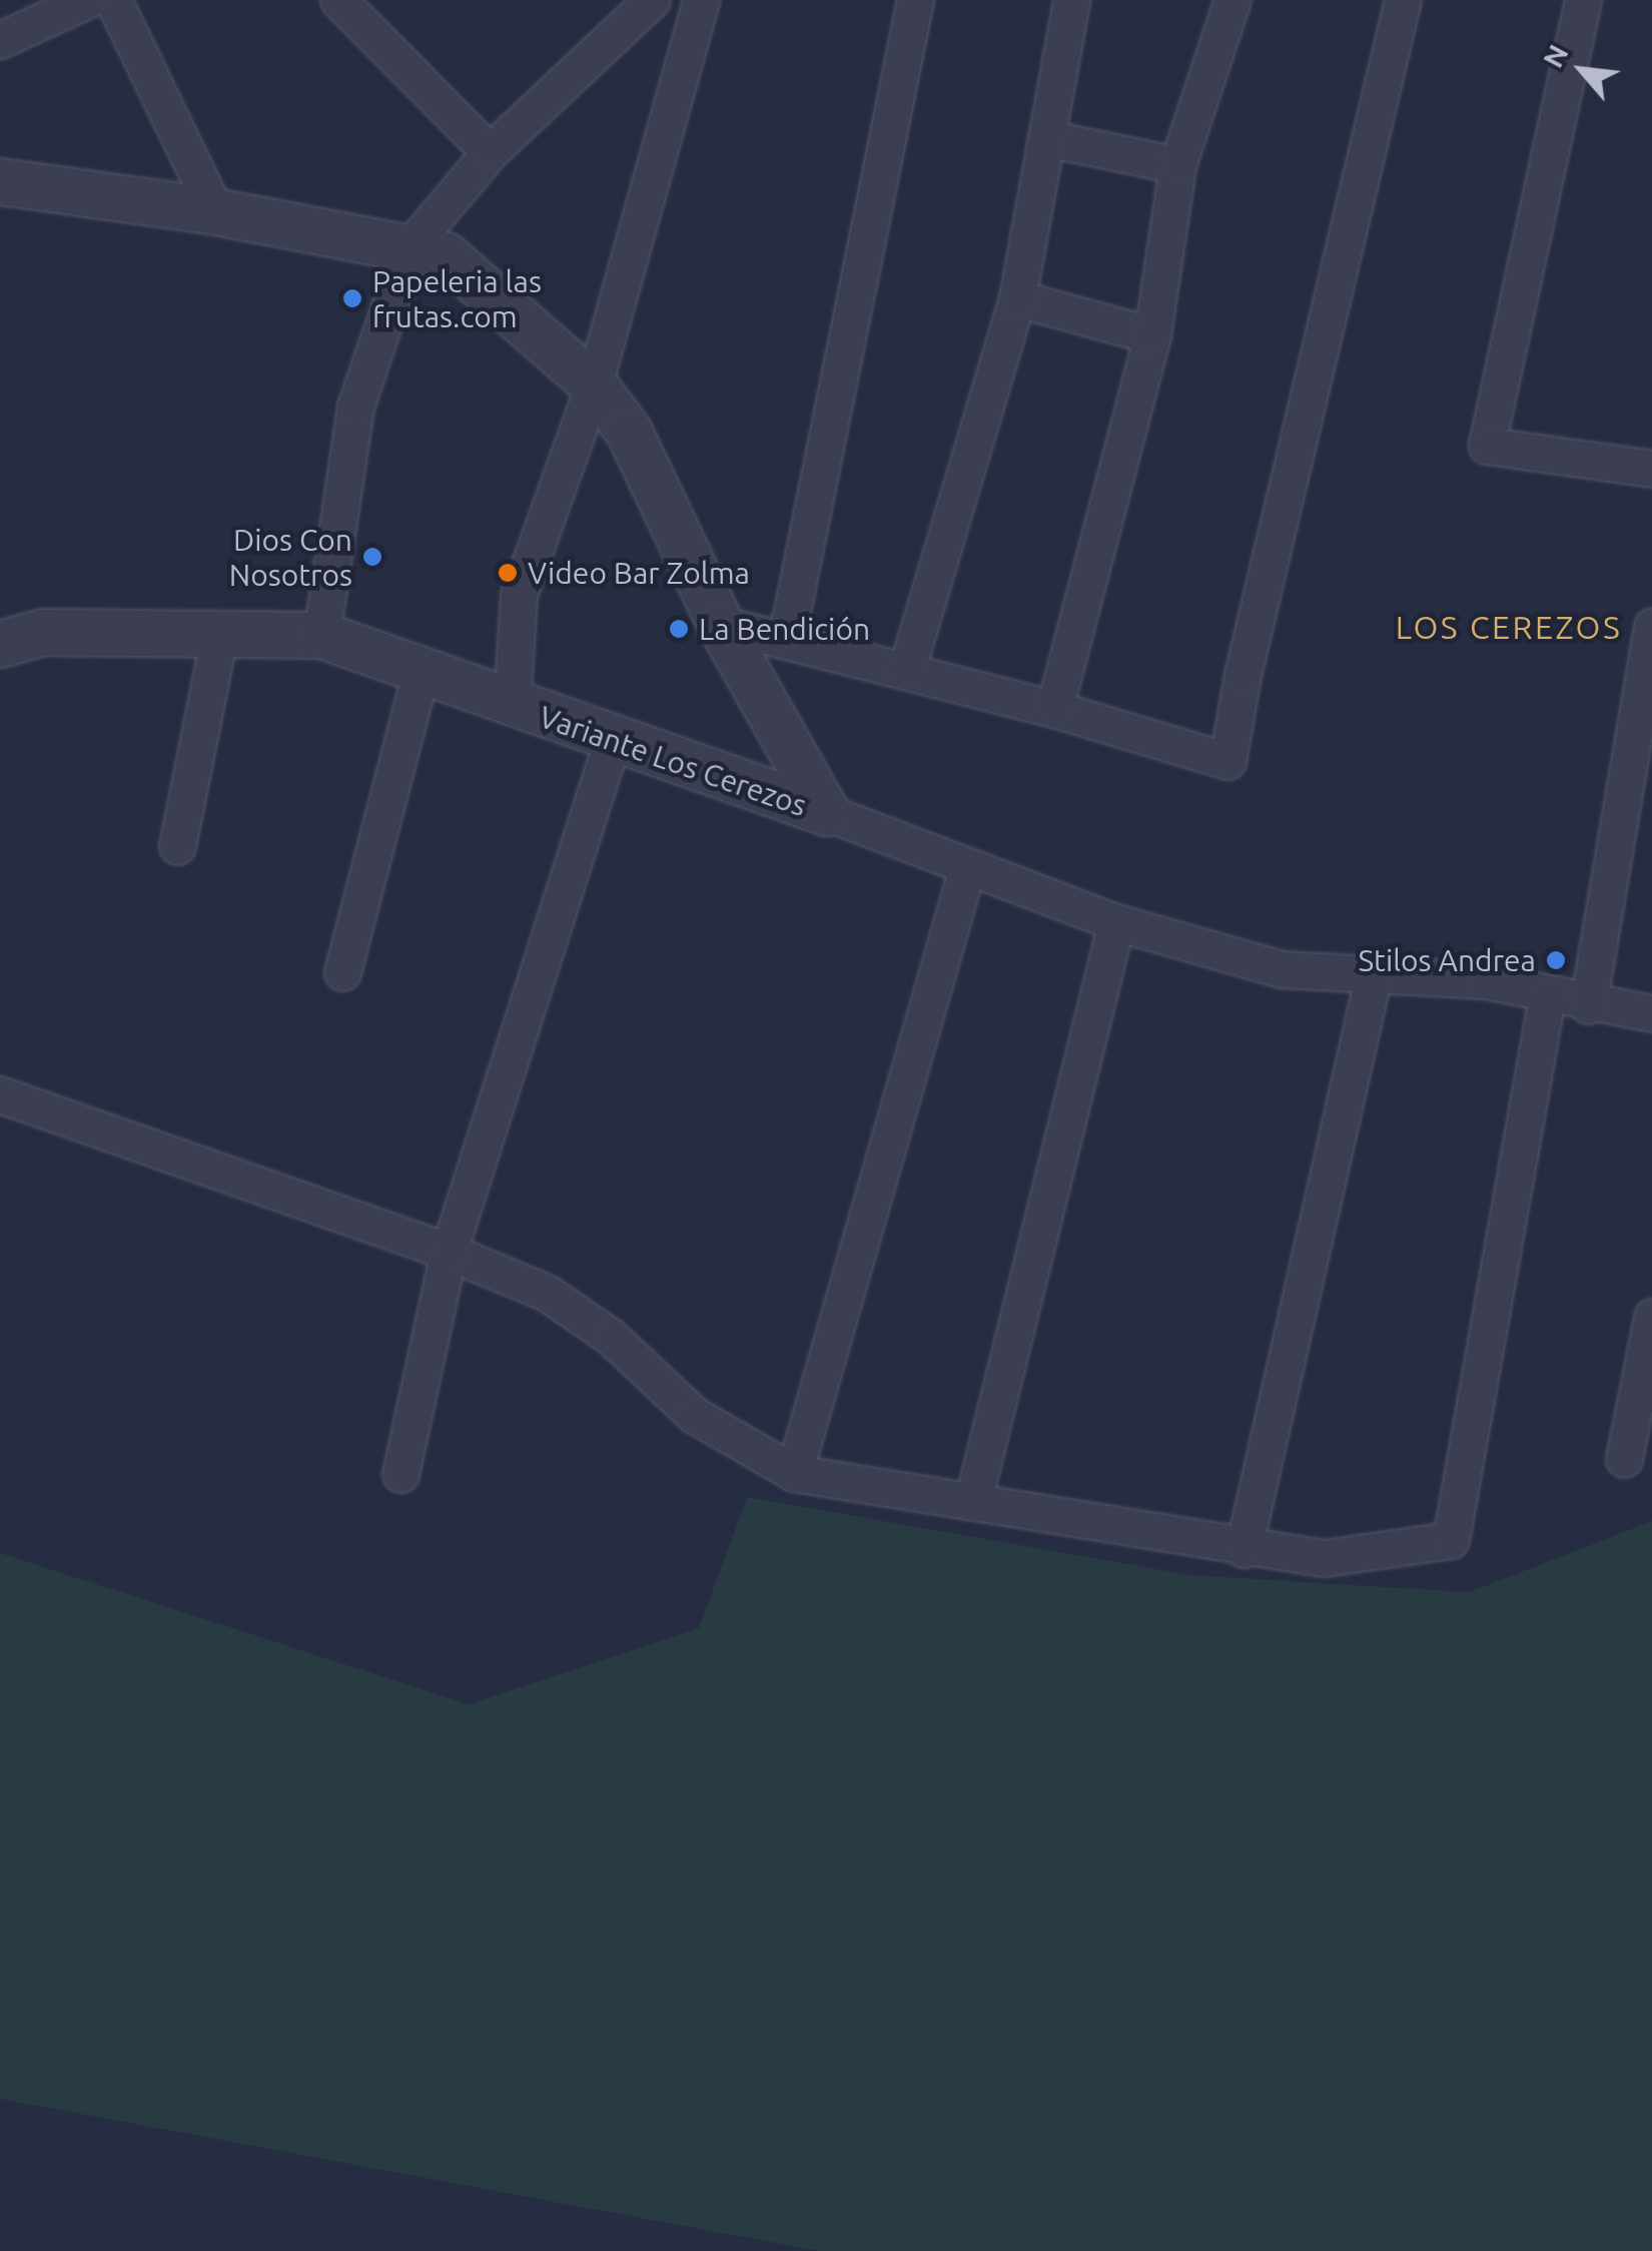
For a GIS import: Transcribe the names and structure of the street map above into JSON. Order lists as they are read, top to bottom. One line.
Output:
{"streets":{"street":["Variante Los Cerezos"]},"districts":["LOS CEREZOS"],"places":["Papeleria las frutas.com","Dios Con Nosotros","Video Bar Zolma","La Bendición","Stilos Andrea"],"north":"top left"}
